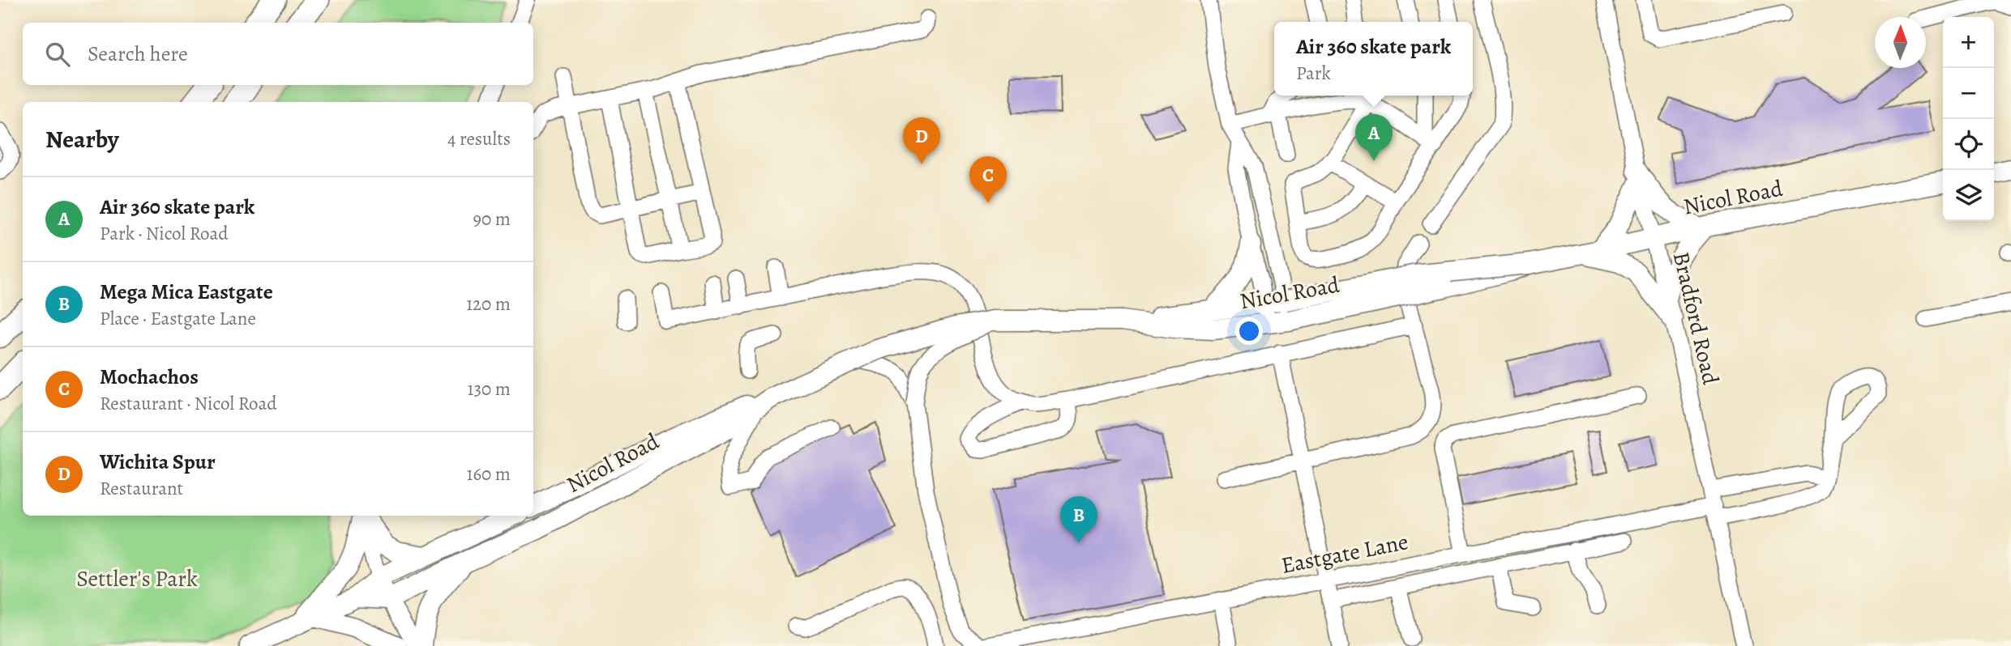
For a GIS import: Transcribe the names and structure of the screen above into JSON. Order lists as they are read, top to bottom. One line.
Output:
{"streets":{"main road":["Nicol Road"],"street":["Bradford Road","Eastgate Lane"]},"crossings":[["Nicol Road","Bradford Road"],["Nicol Road","Eastgate Lane"],["Bradford Road","Eastgate Lane"]],"parks":["Settler's Park"],"north":"top","page":{"map_buttons":["+","−"],"popup":["Air 360 skate park","Park"],"search":"Search here","heading":["Nearby","4 results"],"pins":["A","D","C","B"],"list":[{"mark":"A","name":"Air 360 skate park","note":"Park · Nicol Road","value":"90 m"},{"mark":"B","name":"Mega Mica Eastgate","note":"Place · Eastgate Lane","value":"120 m"},{"mark":"C","name":"Mochachos","note":"Restaurant · Nicol Road","value":"130 m"},{"mark":"D","name":"Wichita Spur","note":"Restaurant","value":"160 m"}]}}
